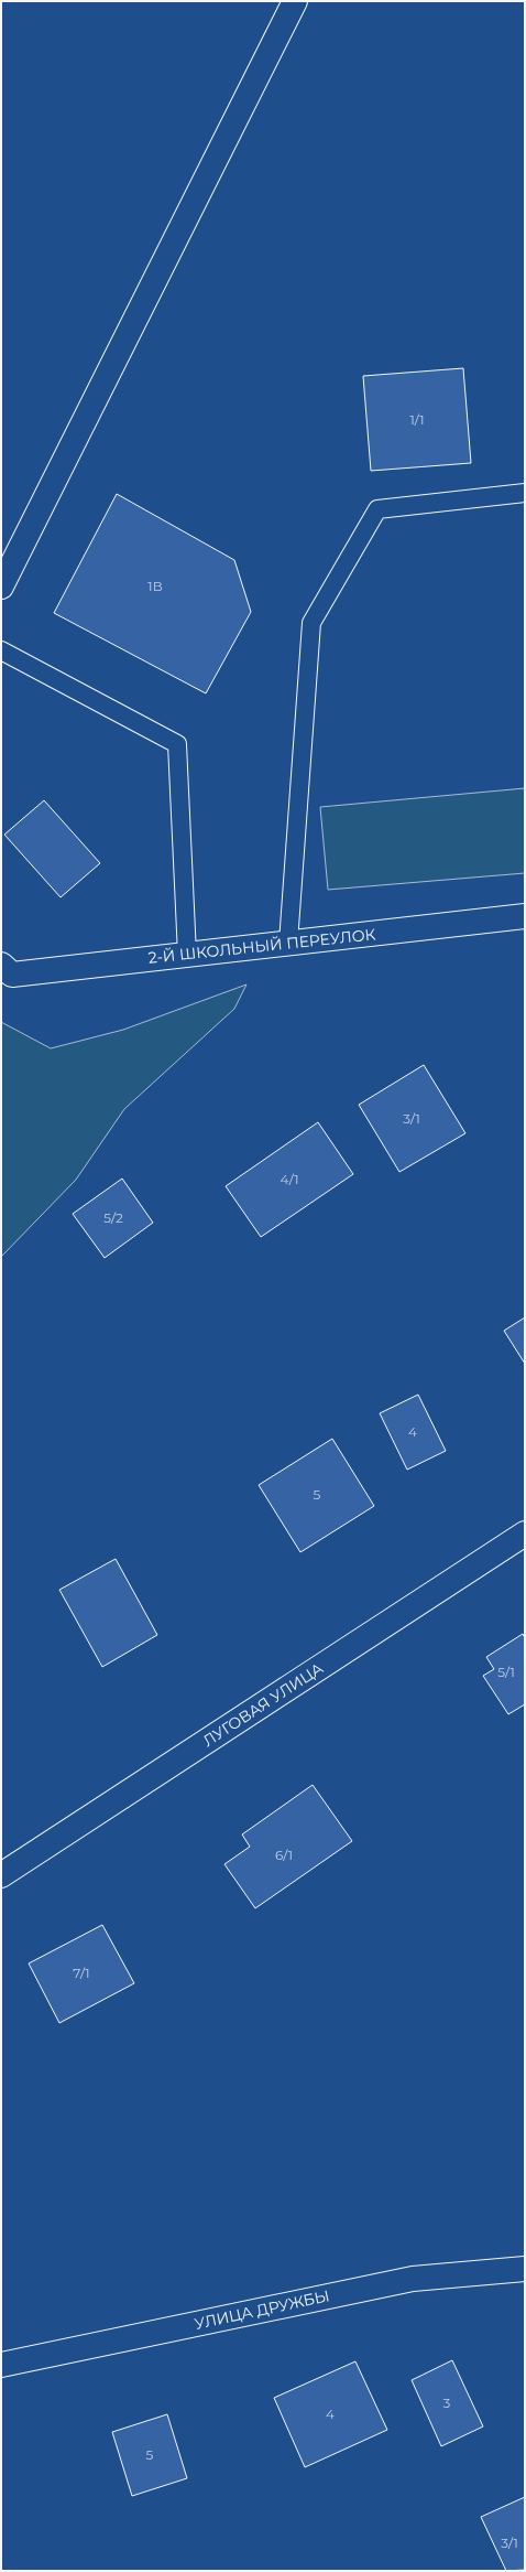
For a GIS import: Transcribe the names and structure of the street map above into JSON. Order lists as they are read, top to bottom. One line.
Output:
{"streets":{"street":["2-Й ШКОЛЬНЫЙ ПЕРЕУЛОК","ЛУГОВАЯ УЛИЦА","УЛИЦА ДРУЖБЫ"]},"house_numbers":["1/1","1В","3/1","4/1","5/2","4","5","5/1","6/1","7/1","3","4","5","3/1"]}
